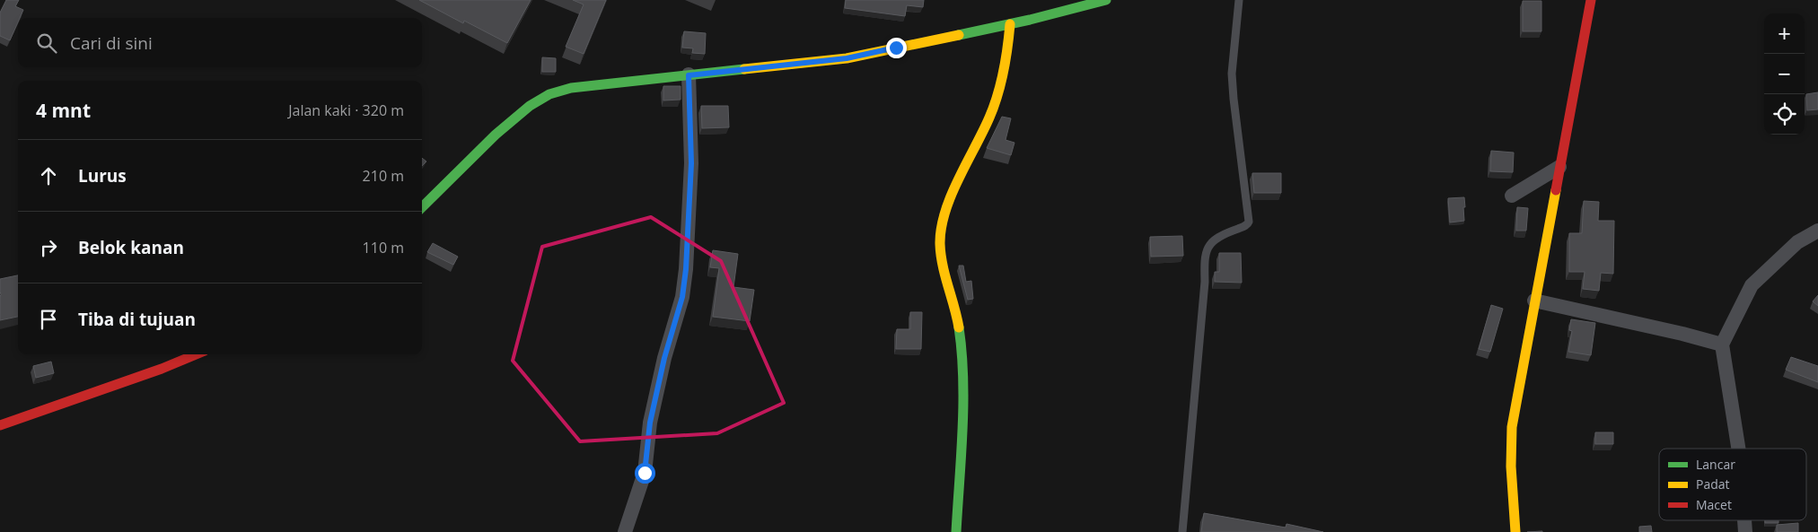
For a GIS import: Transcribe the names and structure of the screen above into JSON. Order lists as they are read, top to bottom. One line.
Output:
{"legend":["Lancar","Padat","Macet"],"page":{"map_buttons":["+","−"],"search":"Cari di sini","heading":["4 mnt","Jalan kaki · 320 m"],"list":[["Lurus","210 m"],["Belok kanan","110 m"],"Tiba di tujuan"]}}
